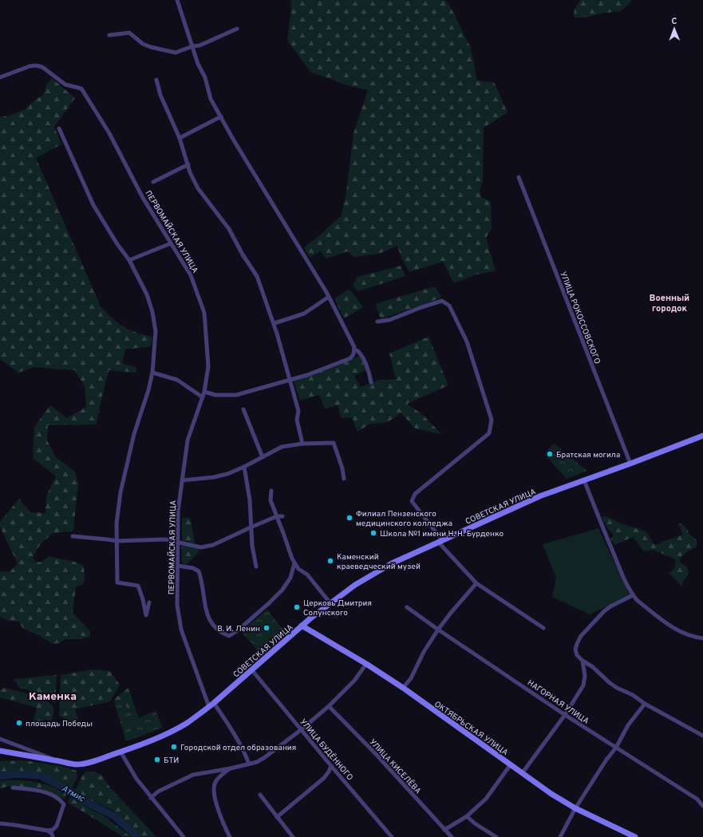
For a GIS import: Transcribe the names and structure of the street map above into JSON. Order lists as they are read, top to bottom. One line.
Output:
{"streets":{"main road":["СОВЕТСКАЯ УЛИЦА","ОКТЯБРЬСКАЯ УЛИЦА"],"street":["ПЕРВОМАЙСКАЯ УЛИЦА","УЛИЦА РОКОССОВСКОГО","НАГОРНАЯ УЛИЦА","УЛИЦА БУДЁННОГО","УЛИЦА КИСЕЛЁВА"]},"crossings":[["ПЕРВОМАЙСКАЯ УЛИЦА","СОВЕТСКАЯ УЛИЦА"],["УЛИЦА РОКОССОВСКОГО","СОВЕТСКАЯ УЛИЦА"],["СОВЕТСКАЯ УЛИЦА","ОКТЯБРЬСКАЯ УЛИЦА"],["СОВЕТСКАЯ УЛИЦА","УЛИЦА БУДЁННОГО"]],"districts":["Военный городок","Каменка"],"water":["Атмис"],"places":["Братская могила","Филиал Пензенского медицинского колледжа","Школа №1 имени Н. Н. Бурденко","Каменский краеведческий музей","Церковь Дмитрия Солунского","В. И. Ленин","площадь Победы","Городской отдел образования","БТИ"],"north":"top"}
